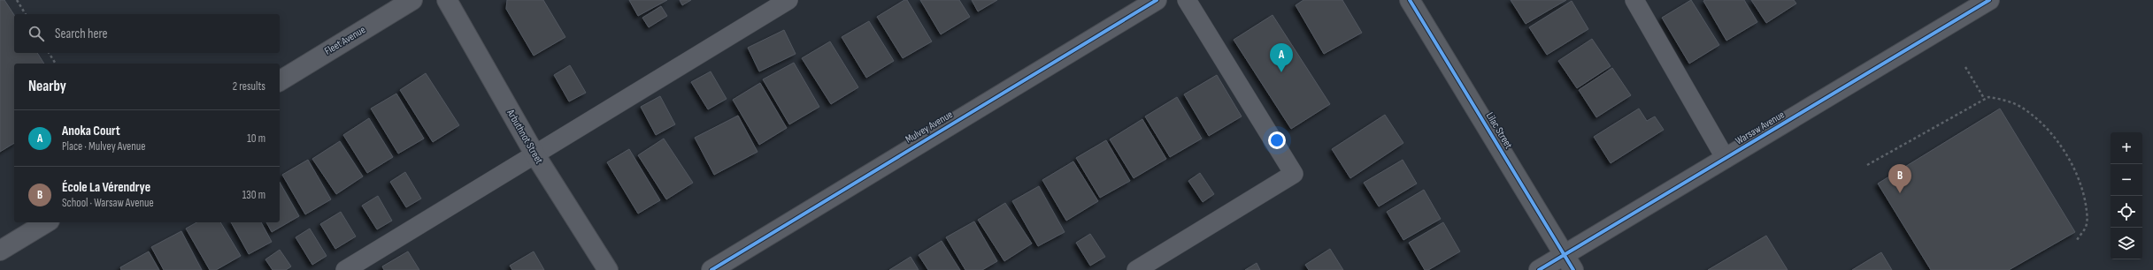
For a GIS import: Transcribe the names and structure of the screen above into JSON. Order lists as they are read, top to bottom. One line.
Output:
{"streets":{"street":["Fleet Avenue","Mulvey Avenue","Warsaw Avenue","Lilac Street","Arbuthnot Street"]},"crossings":[["Warsaw Avenue","Lilac Street"]],"page":{"search":"Search here","pins":["A","B"],"heading":["Nearby","2 results"],"list":[{"mark":"A","name":"Anoka Court","note":"Place · Mulvey Avenue","value":"10 m"},{"mark":"B","name":"École La Vérendrye","note":"School · Warsaw Avenue","value":"130 m"}],"map_buttons":["+","−"]}}
